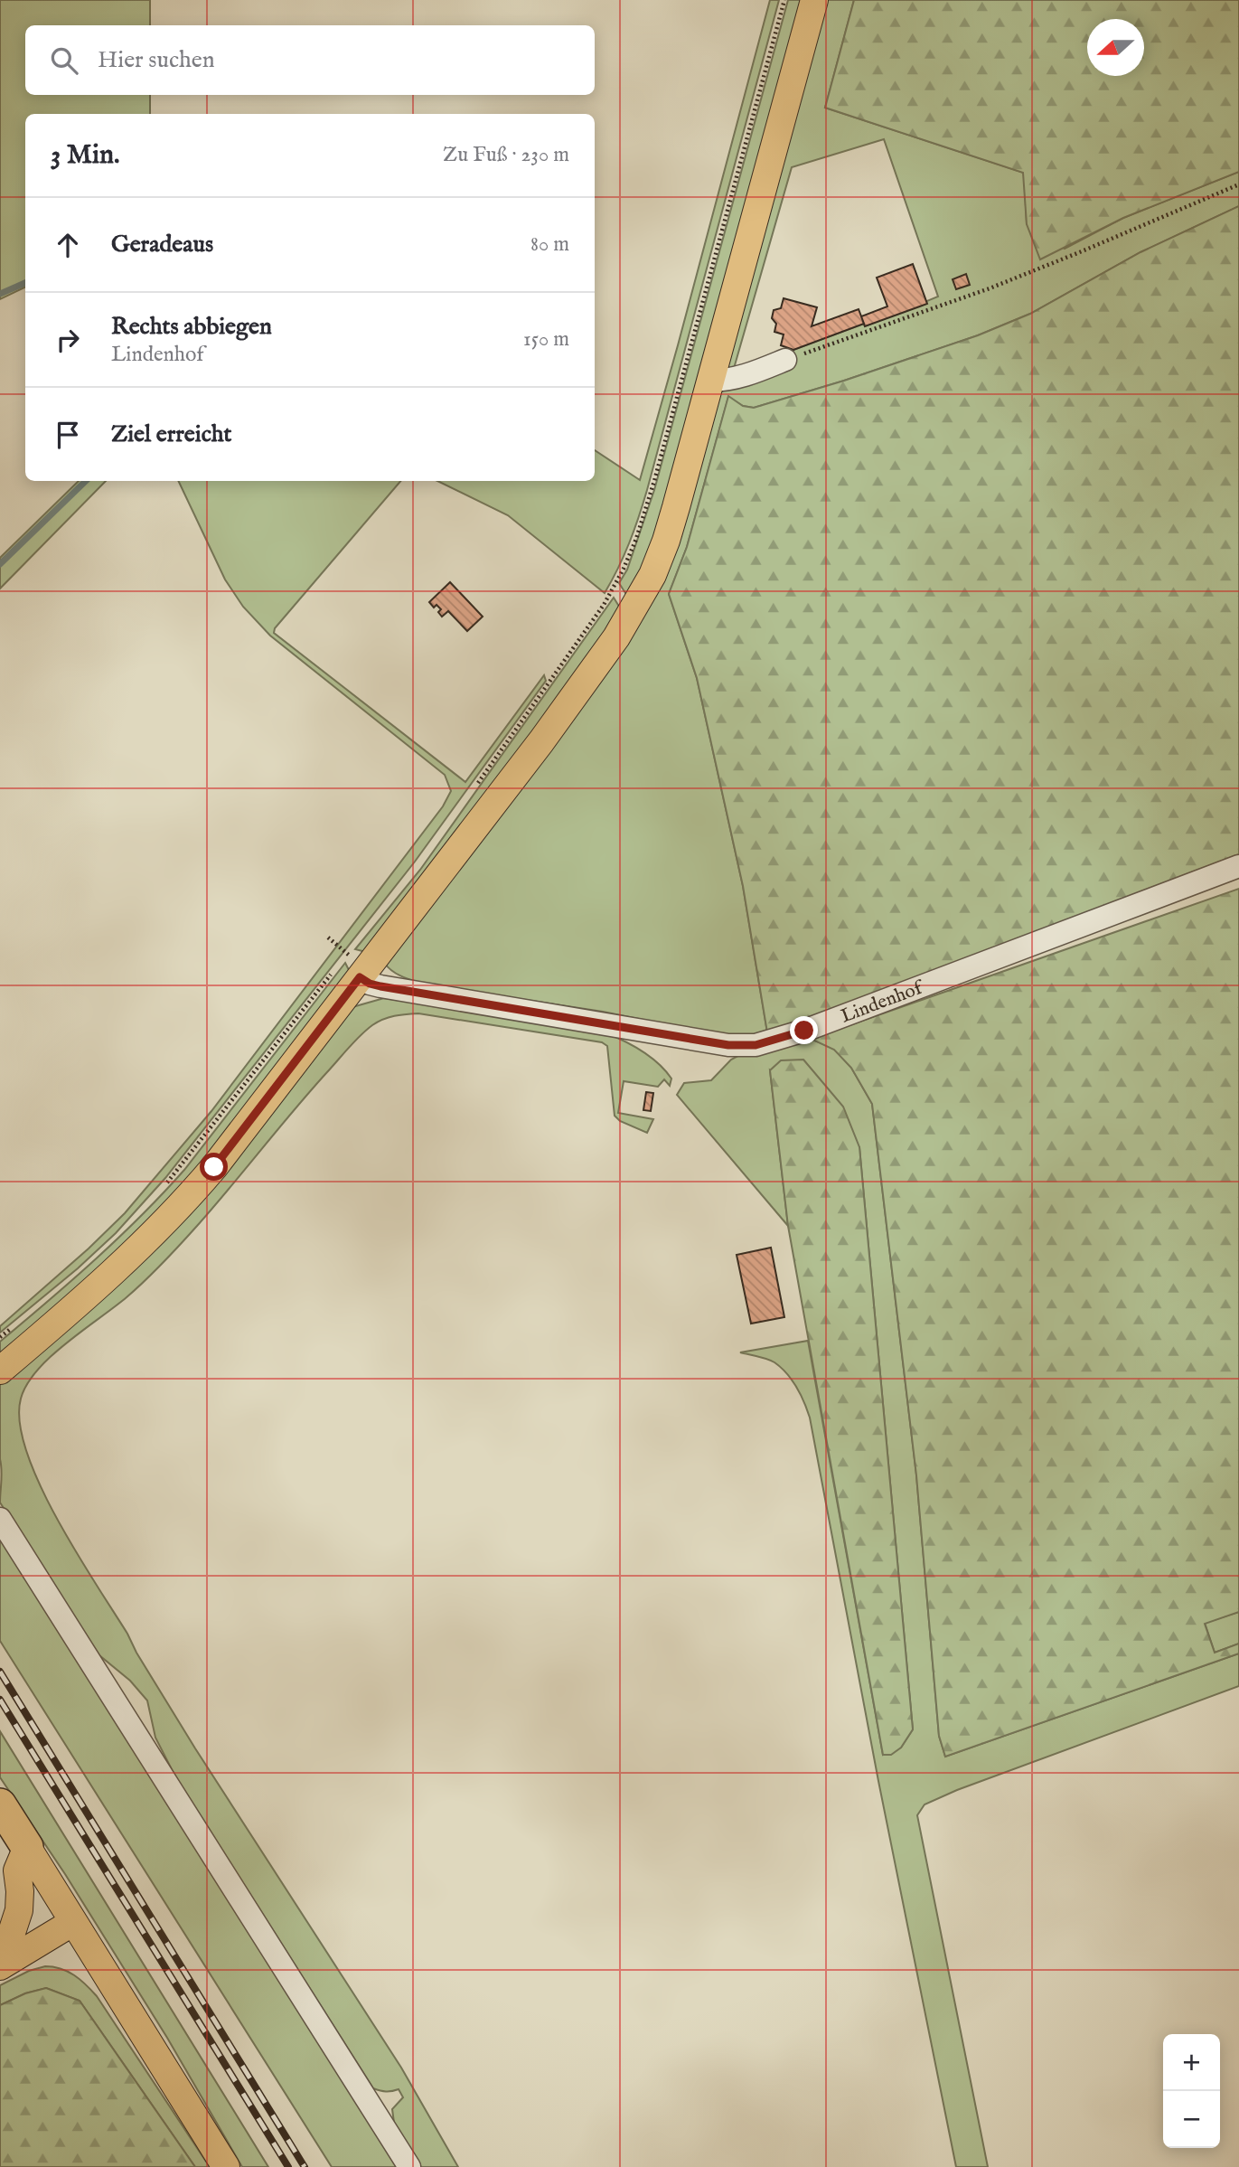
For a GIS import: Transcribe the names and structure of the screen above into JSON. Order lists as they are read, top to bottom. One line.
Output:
{"streets":{"street":["Lindenhof"]},"north":"left","page":{"search":"Hier suchen","heading":["3 Min.","Zu Fuß · 230 m"],"list":[["Geradeaus","80 m"],["Rechts abbiegen","Lindenhof","150 m"],"Ziel erreicht"],"map_buttons":["+","−"]}}
